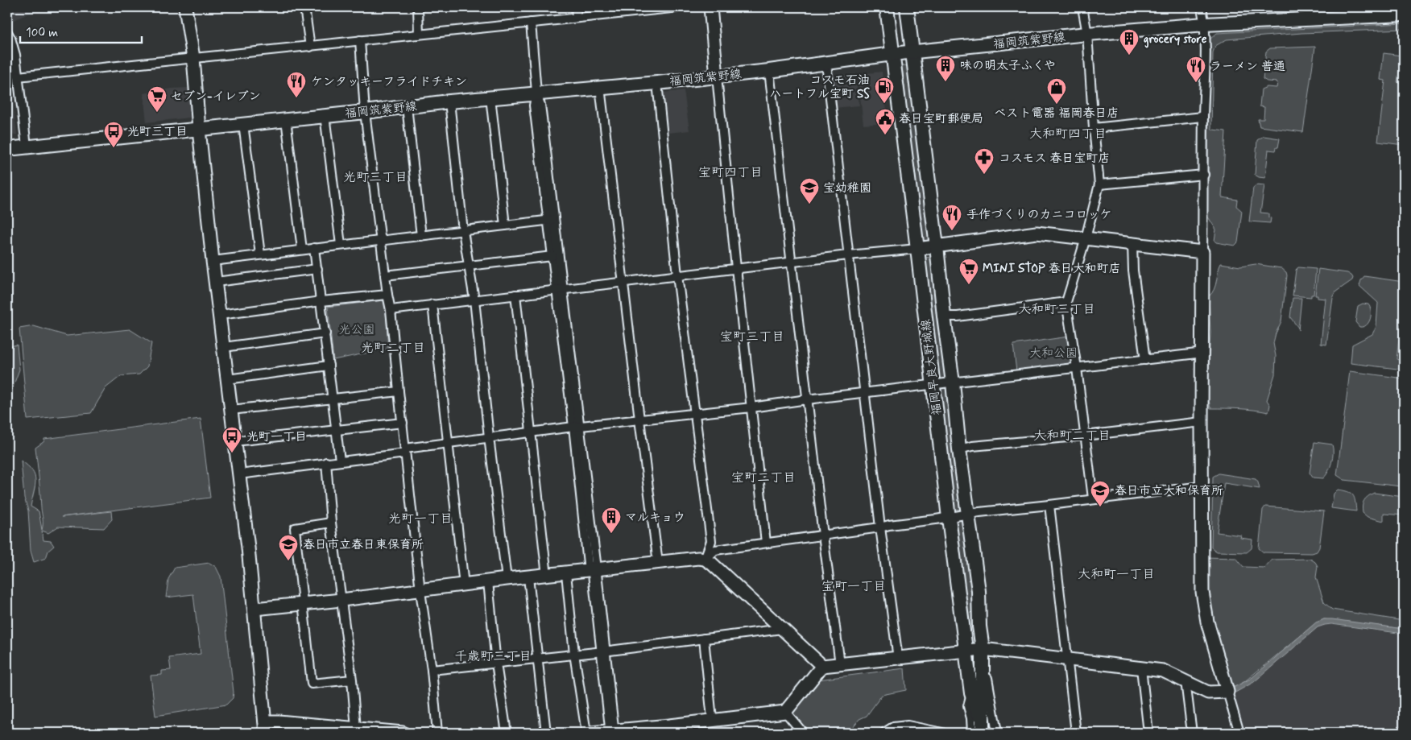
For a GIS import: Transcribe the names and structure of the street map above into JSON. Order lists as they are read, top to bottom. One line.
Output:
{"streets":{"main road":["福岡筑紫野線","福岡早良大野城線"]},"crossings":[["福岡筑紫野線","福岡早良大野城線"]],"districts":["大和町四丁目","宝町四丁目","光町三丁目","大和町三丁目","宝町三丁目","光町二丁目","大和町二丁目","宝町二丁目","光町一丁目","大和町一丁目","宝町一丁目","千歳町三丁目"],"parks":["光公園","大和公園"],"places":{"building":["grocery store","味の明太子ふくや","マルキョウ"],"restaurant":["ラーメン 普通","ケンタッキーフライドチキン","手作づくりのカニコロッケ"],"fuel station":["コスモ石油 ハートフル宝町 SS"],"shop":["ベスト電器 福岡春日店"],"supermarket":["セブン-イレブン","MINI STOP 春日大和町店"],"public building":["春日宝町郵便局"],"bus stop":["光町三丁目","光町一丁目"],"pharmacy":["コスモス 春日宝町店"],"school or university":["宝幼稚園","春日市立大和保育所","春日市立春日東保育所"]},"scale_bar":"100 m"}
